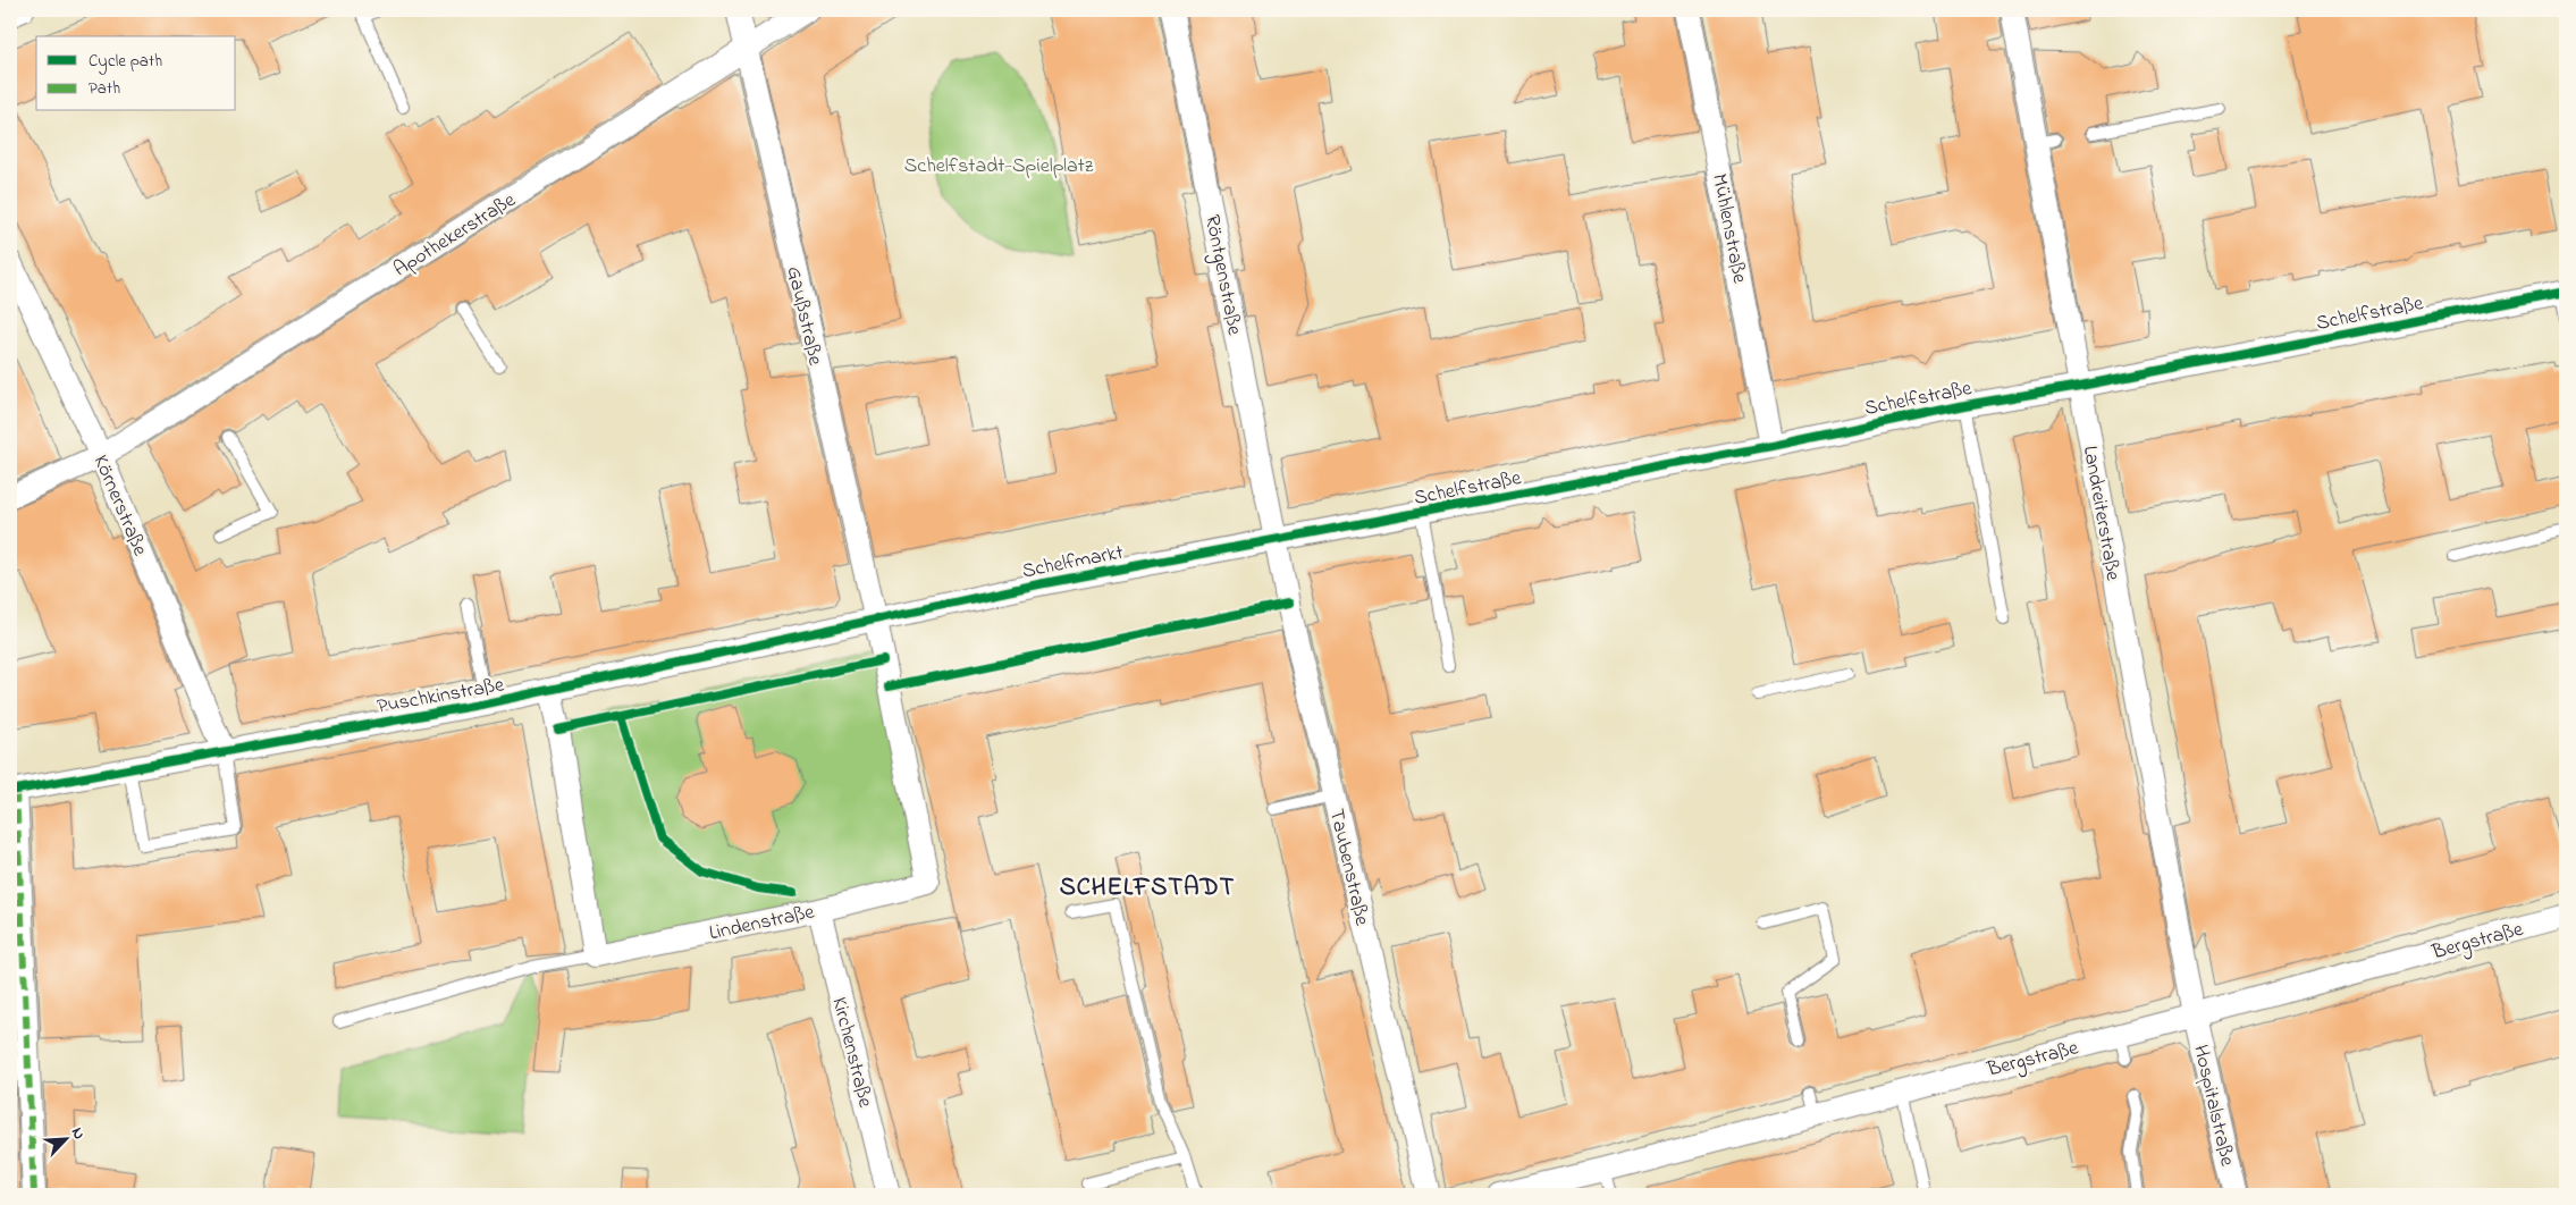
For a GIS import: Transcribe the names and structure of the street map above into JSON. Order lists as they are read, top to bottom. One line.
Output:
{"streets":{"street":["Mühlenstraße","Apothekerstraße","Röntgenstraße","Schelfstraße","Gaußstraße","Körnerstraße","Landreiterstraße","Schelfmarkt","Puschkinstraße","Taubenstraße","Lindenstraße","Bergstraße","Kirchenstraße","Hospitalstraße"]},"crossings":[["Mühlenstraße","Schelfstraße"],["Apothekerstraße","Gaußstraße"],["Apothekerstraße","Körnerstraße"],["Röntgenstraße","Schelfstraße"],["Röntgenstraße","Schelfmarkt"],["Röntgenstraße","Taubenstraße"],["Schelfstraße","Landreiterstraße"],["Schelfstraße","Schelfmarkt"],["Schelfstraße","Taubenstraße"],["Gaußstraße","Schelfmarkt"],["Gaußstraße","Puschkinstraße"],["Gaußstraße","Lindenstraße"],["Körnerstraße","Puschkinstraße"],["Landreiterstraße","Bergstraße"],["Landreiterstraße","Hospitalstraße"],["Schelfmarkt","Puschkinstraße"],["Schelfmarkt","Taubenstraße"],["Schelfmarkt","Lindenstraße"],["Puschkinstraße","Lindenstraße"],["Lindenstraße","Kirchenstraße"],["Bergstraße","Hospitalstraße"]],"districts":["SCHELFSTADT"],"parks":["Schelfstadt-Spielplatz"],"legend":["Cycle path","Path"],"north":"top right"}
